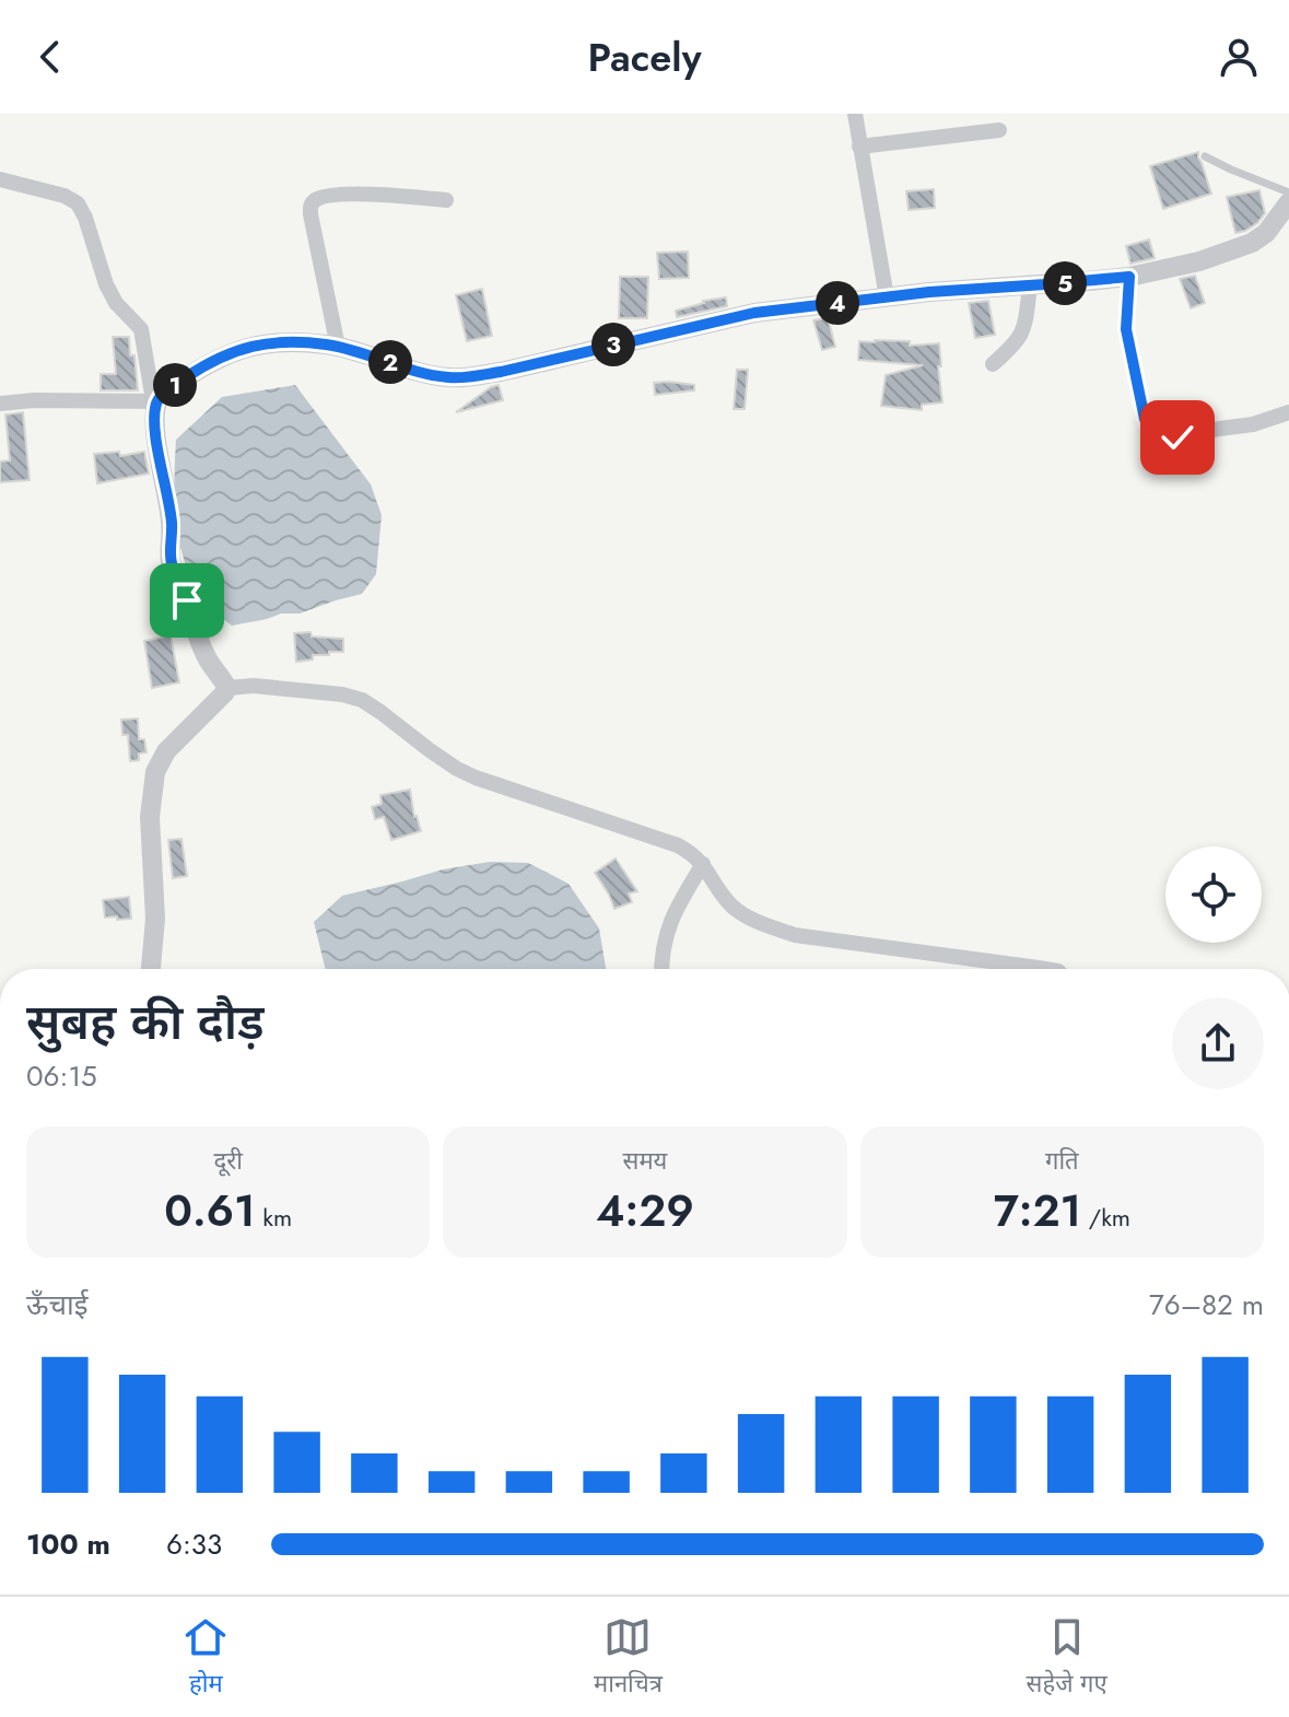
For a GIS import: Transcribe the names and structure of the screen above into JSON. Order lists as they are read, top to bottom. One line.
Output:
{"page":{"header":"Pacely","pins":["5","4","3","2","1"],"heading":["सुबह की दौड़","06:15"],"stats":[["दूरी","0.61 km"],["समय","4:29"],["गति","7:21 /km"]],"chart":["ऊँचाई","76–82 m"],"list":[{"name":"100 m","note":"6:33"}],"tabs":["होम","मानचित्र","सहेजे गए"]}}
